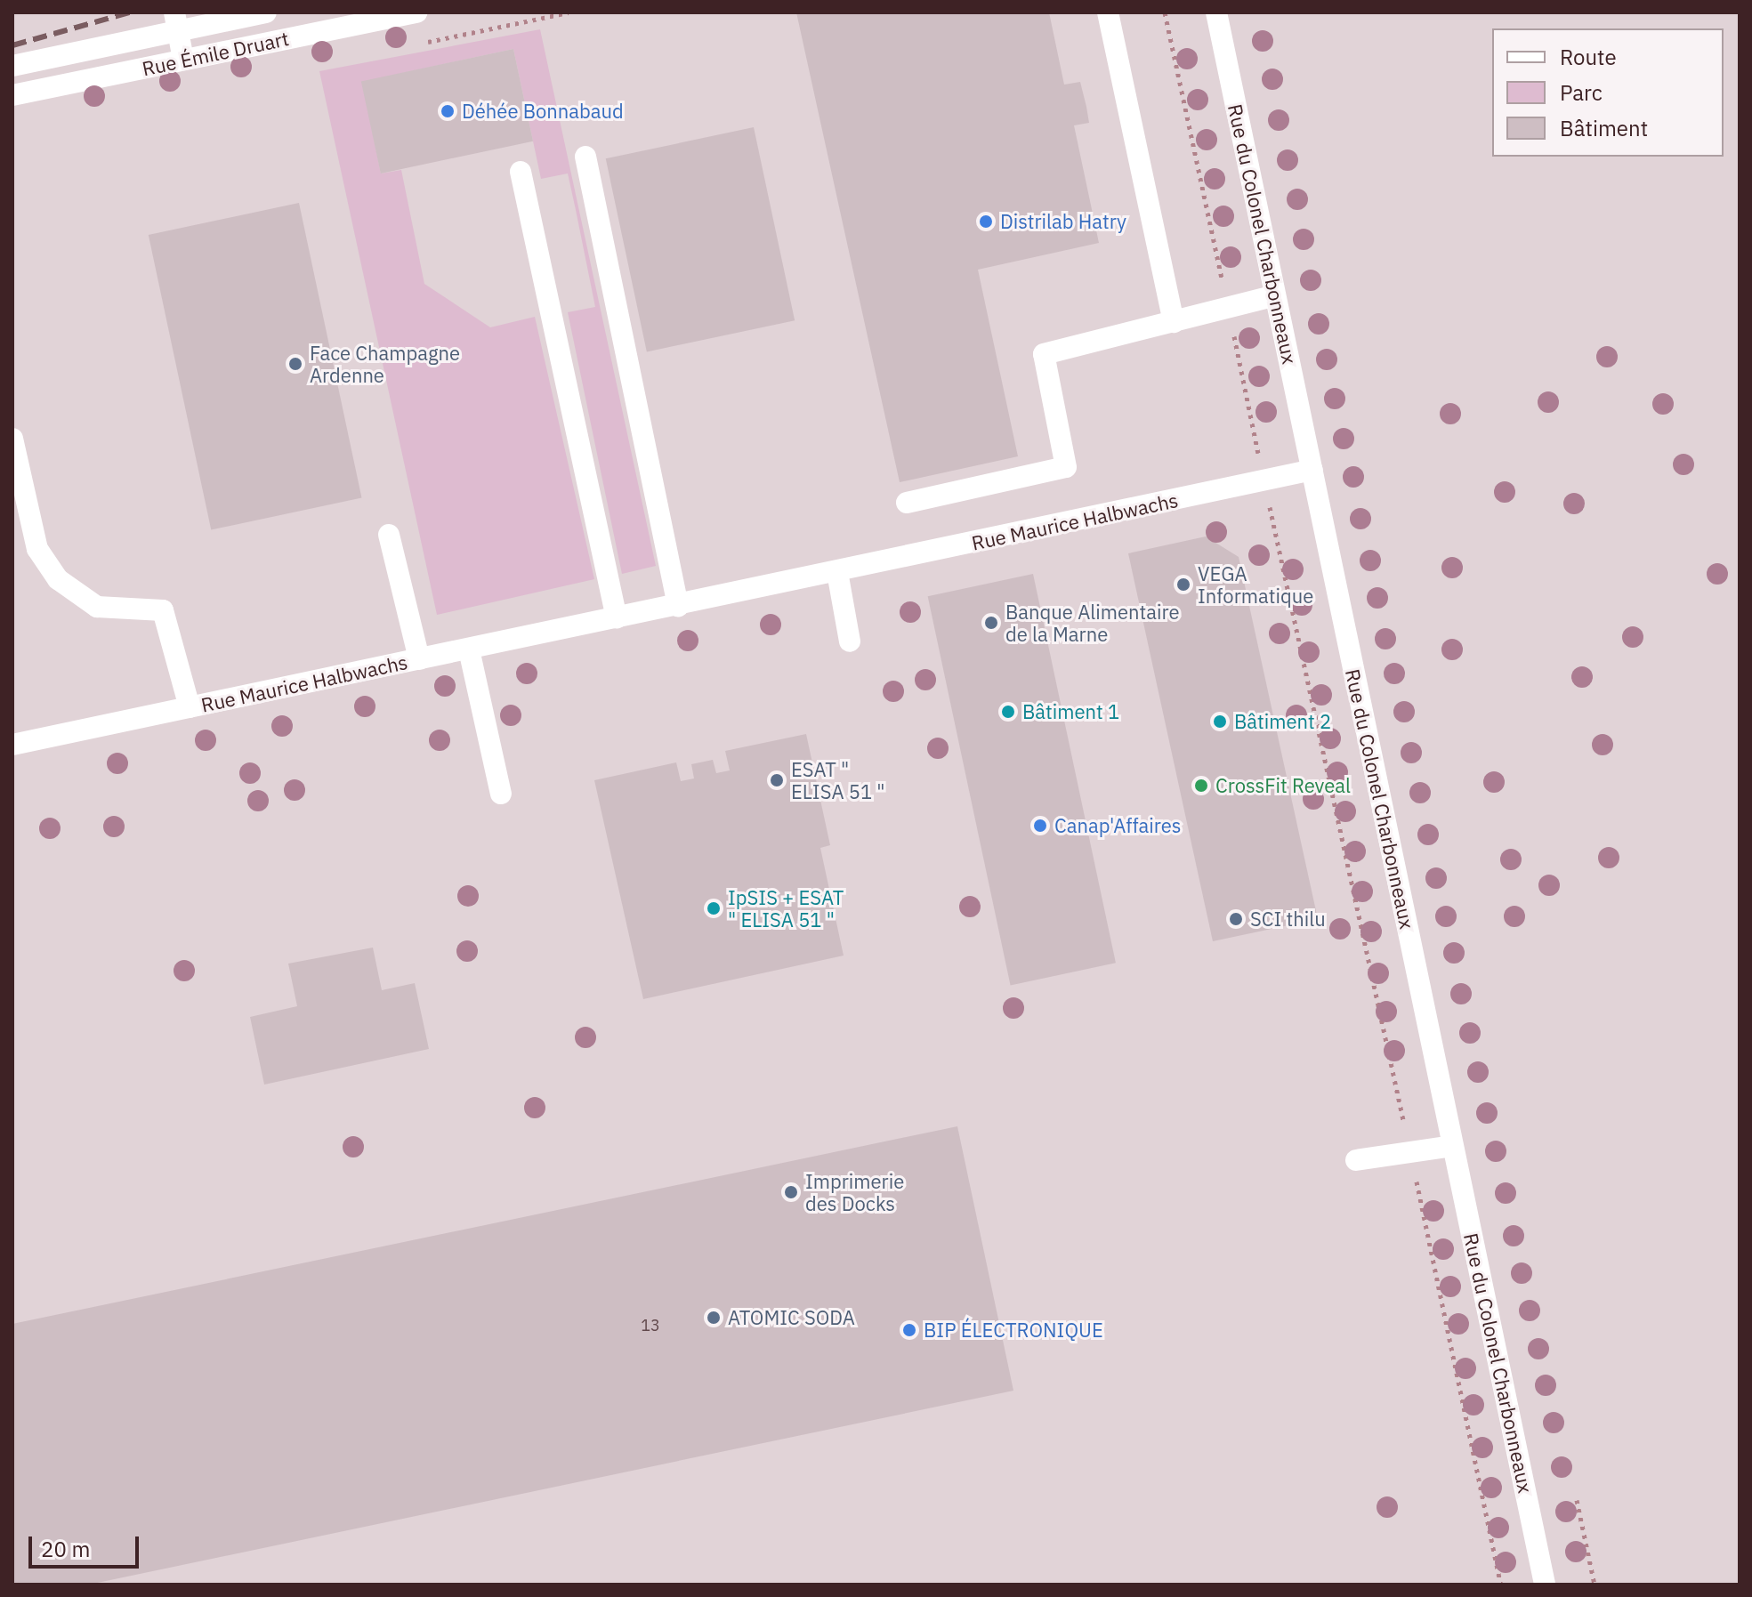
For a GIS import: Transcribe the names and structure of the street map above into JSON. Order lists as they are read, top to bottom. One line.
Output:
{"streets":{"street":["Rue Émile Druart","Rue du Colonel Charbonneaux","Rue Maurice Halbwachs"]},"crossings":[["Rue du Colonel Charbonneaux","Rue Maurice Halbwachs"]],"places":["Déhée Bonnabaud","Distrilab Hatry","Face Champagne Ardenne","VEGA Informatique","Banque Alimentaire de la Marne","Bâtiment 1","Bâtiment 2","ESAT \" ELISA 51 \"","CrossFit Reveal","Canap'Affaires","IpSIS + ESAT \" ELISA 51 \"","SCI thilu","Imprimerie des Docks","ATOMIC SODA","BIP ÉLECTRONIQUE"],"house_numbers":["13"],"legend":["Route","Parc","Bâtiment"],"scale_bar":"20 m"}
